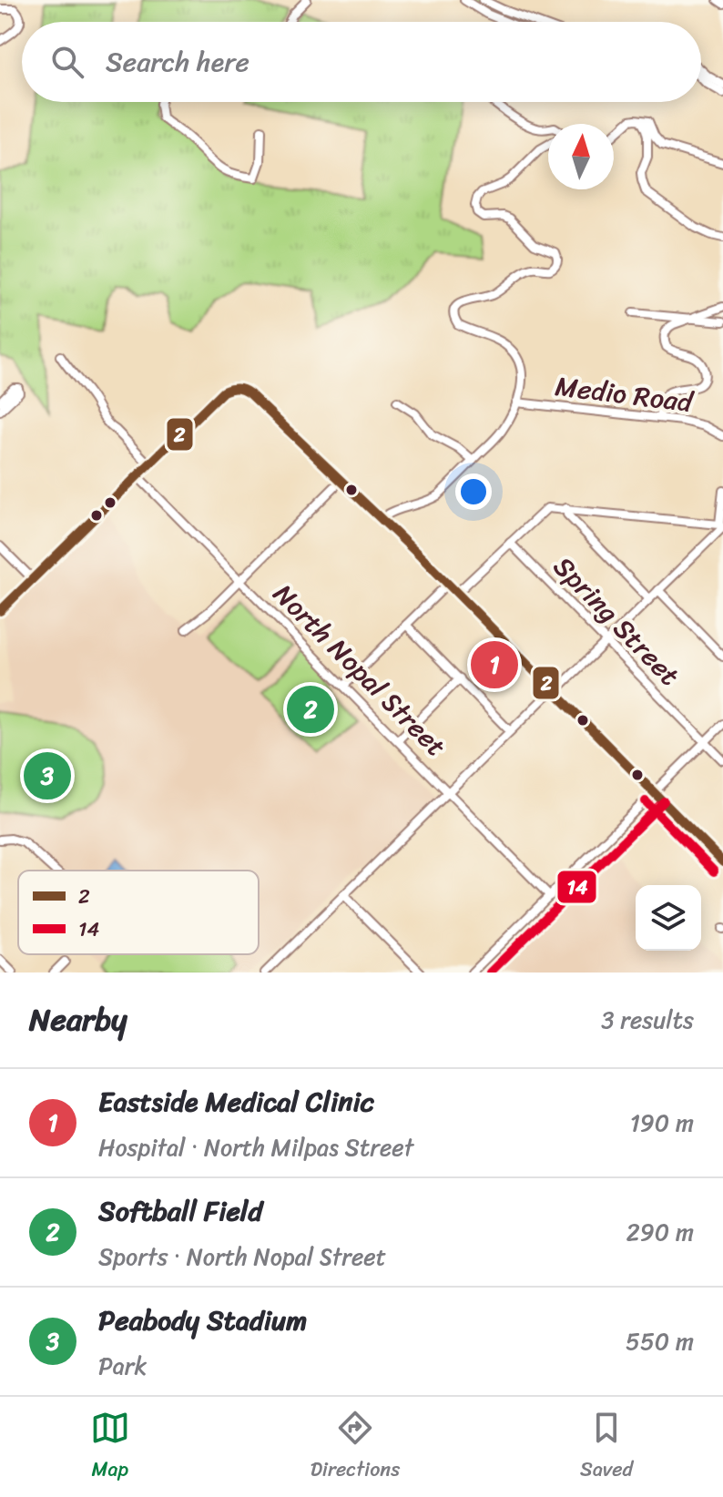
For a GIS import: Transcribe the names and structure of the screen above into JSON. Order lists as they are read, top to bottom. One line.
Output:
{"streets":{"street":["Medio Road","Spring Street","North Nopal Street"]},"lines":["transit line 2","transit line 14"],"legend":["2","14"],"north":"top","page":{"search":"Search here","pins":["1","2","3"],"heading":["Nearby","3 results"],"list":[{"mark":"1","name":"Eastside Medical Clinic","note":"Hospital · North Milpas Street","value":"190 m"},{"mark":"2","name":"Softball Field","note":"Sports · North Nopal Street","value":"290 m"},{"mark":"3","name":"Peabody Stadium","note":"Park","value":"550 m"}],"nav":["Map","Directions","Saved"]}}
